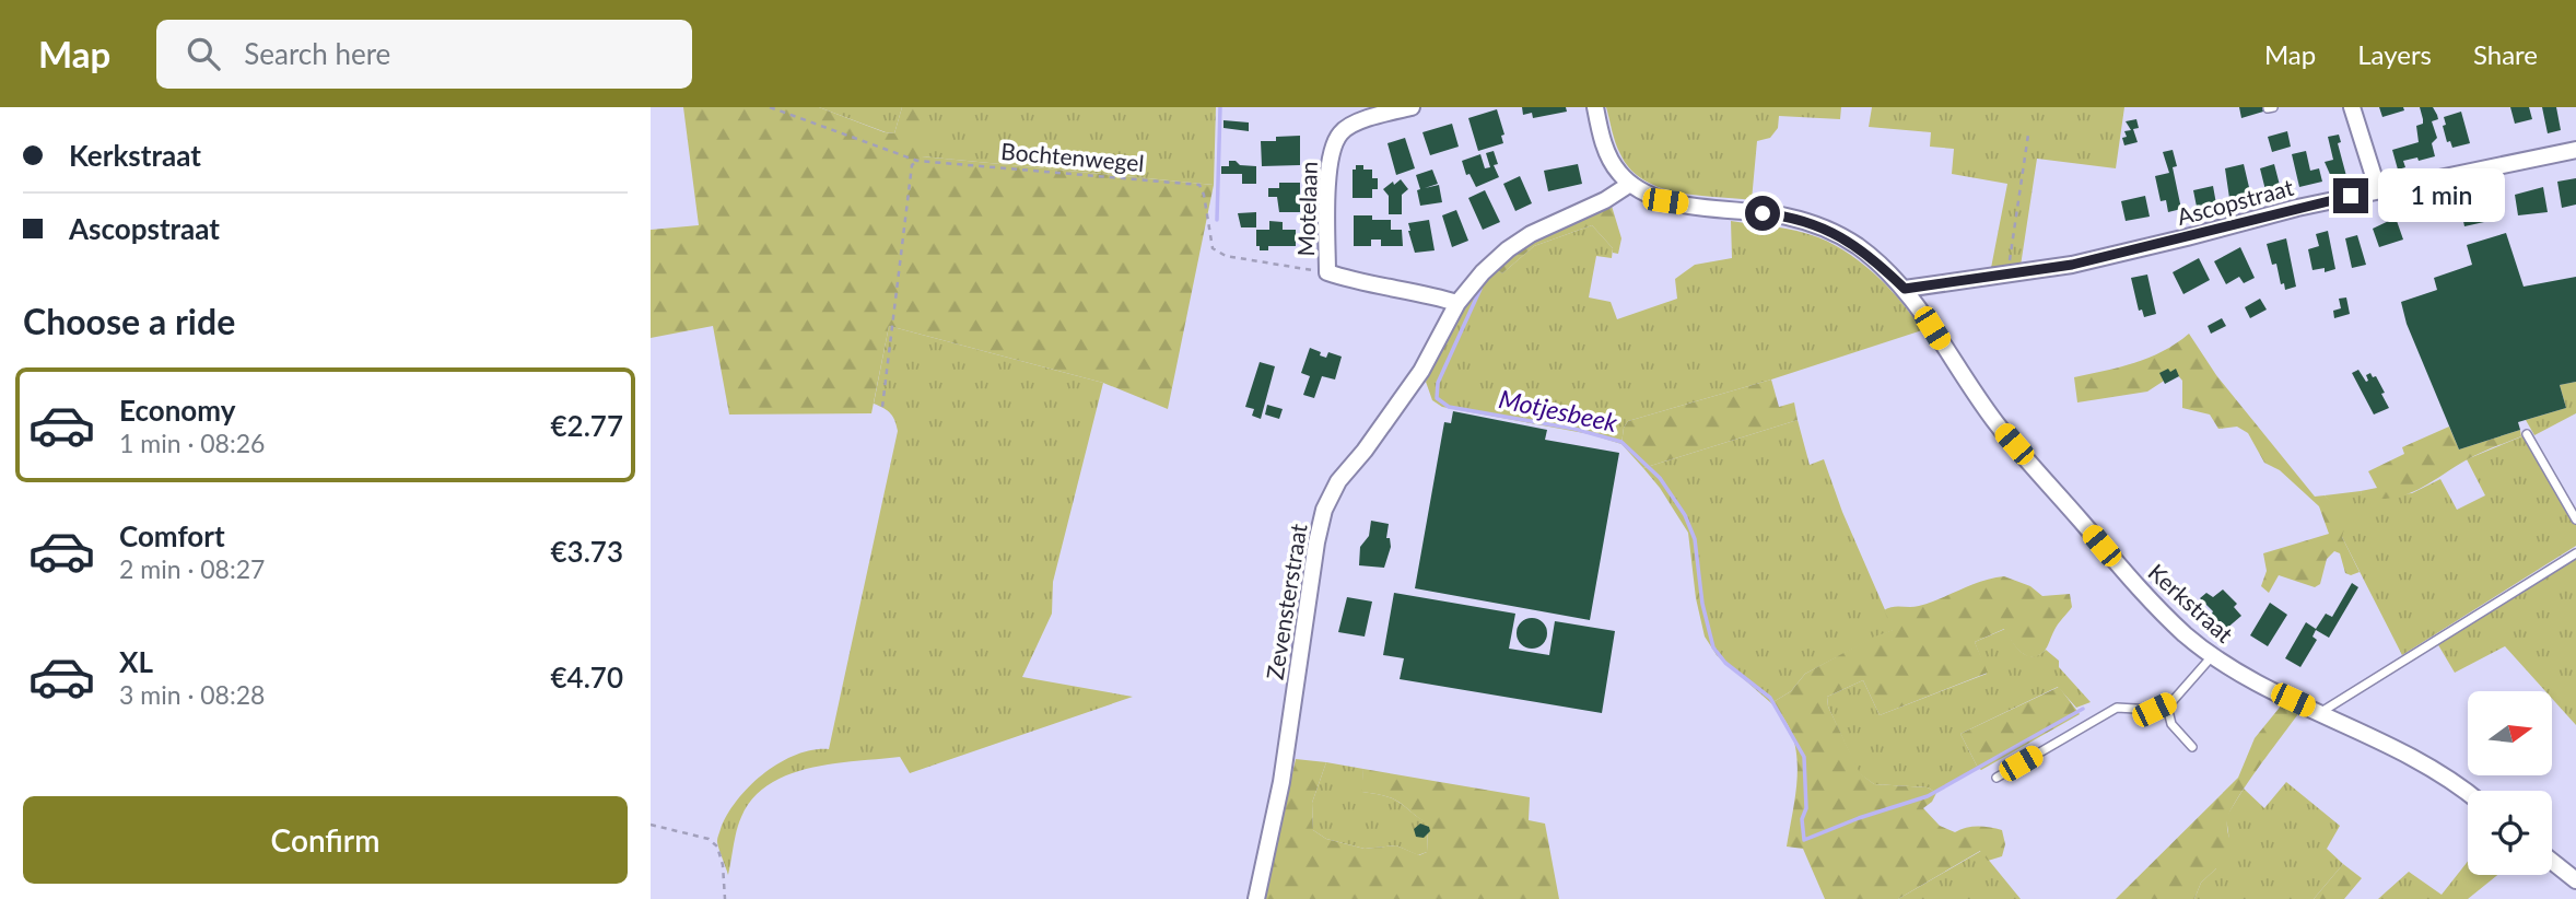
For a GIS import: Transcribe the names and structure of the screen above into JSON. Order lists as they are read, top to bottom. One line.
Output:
{"streets":{"street":["Ascopstraat","Motelaan","Zevensterstraat","Kerkstraat"],"path":["Bochtenwegel"]},"crossings":[["Bochtenwegel","Motelaan"],["Ascopstraat","Kerkstraat"],["Zevensterstraat","Kerkstraat"]],"water":["Motjesbeek"],"north":"right","page":{"header":"Map","search":"Search here","nav":["Map","Layers","Share"],"banner":["Kerkstraat","Ascopstraat"],"bubble":"1 min","heading":"Choose a ride","list":[{"name":"Economy","note":"1 min · 08:26","value":"€2.77"},{"name":"Comfort","note":"2 min · 08:27","value":"€3.73"},{"name":"XL","note":"3 min · 08:28","value":"€4.70"}],"buttons":"Confirm"}}
